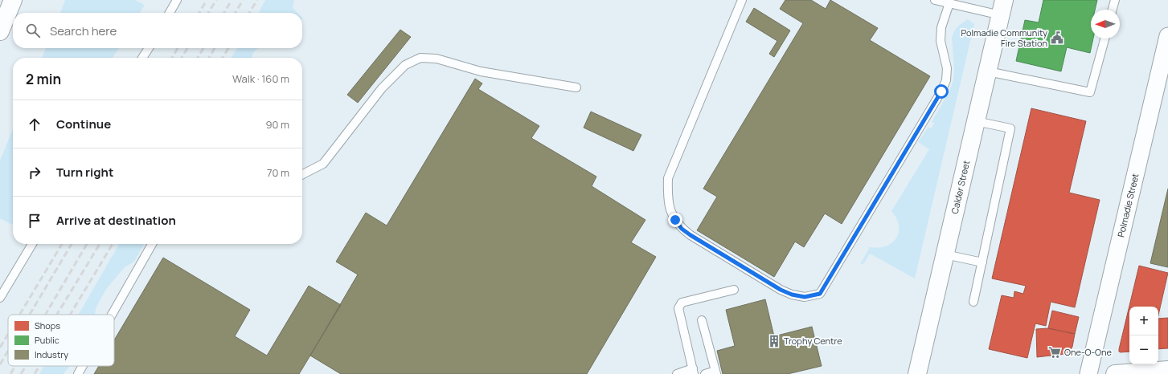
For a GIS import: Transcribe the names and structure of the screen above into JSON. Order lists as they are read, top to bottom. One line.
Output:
{"streets":{"main road":["Calder Street"],"street":["Polmadie Street"]},"places":{"public building":["Polmadie Community Fire Station"],"building":["Trophy Centre"],"supermarket":["One-O-One"]},"legend":["Shops","Public","Industry"],"north":"left","page":{"search":"Search here","heading":["2 min","Walk · 160 m"],"list":[["Continue","90 m"],["Turn right","70 m"],"Arrive at destination"],"map_buttons":["+","−"]}}
